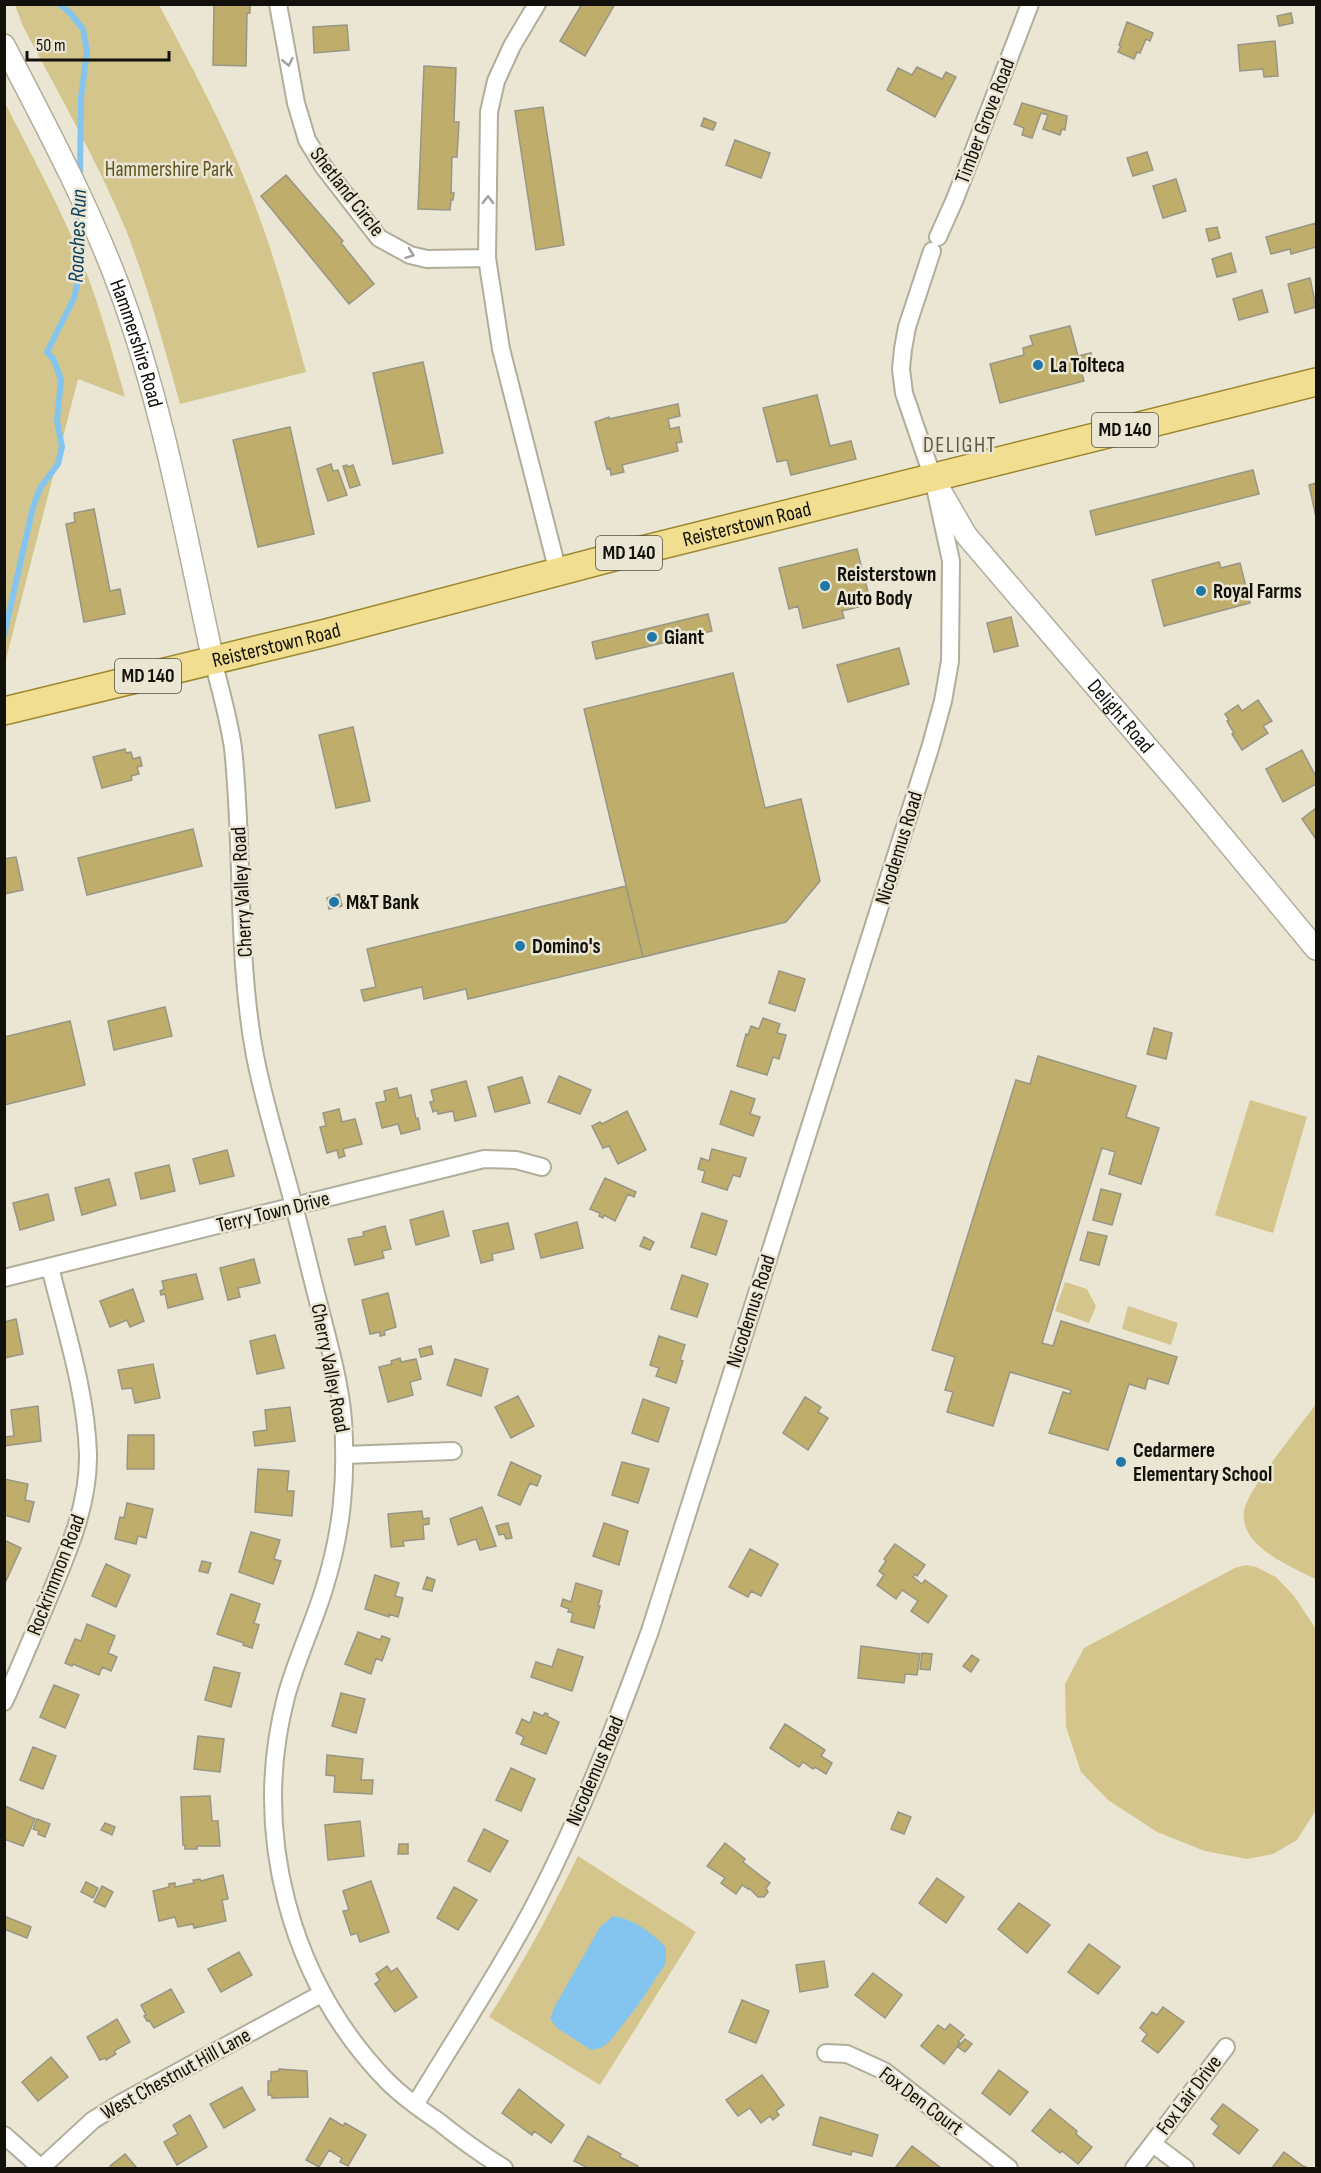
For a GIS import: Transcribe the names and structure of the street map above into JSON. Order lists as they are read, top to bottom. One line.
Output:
{"streets":{"main road":["MD 140","Reisterstown Road"],"street":["Timber Grove Road","Shetland Circle","Hammershire Road","Delight Road","Nicodemus Road","Cherry Valley Road","Terry Town Drive","Rockrimmon Road","West Chestnut Hill Lane","Fox Lair Drive","Fox Den Court"]},"crossings":[["Timber Grove Road","Reisterstown Road"],["Timber Grove Road","Delight Road"],["Timber Grove Road","Nicodemus Road"],["Hammershire Road","Reisterstown Road"],["Hammershire Road","Cherry Valley Road"],["Reisterstown Road","Delight Road"],["Reisterstown Road","Nicodemus Road"],["Reisterstown Road","Cherry Valley Road"],["Delight Road","Nicodemus Road"],["Nicodemus Road","Cherry Valley Road"],["Cherry Valley Road","Terry Town Drive"],["Cherry Valley Road","West Chestnut Hill Lane"],["Terry Town Drive","Rockrimmon Road"]],"one_way":["Shetland Circle"],"districts":["DELIGHT"],"water":["Roaches Run"],"parks":["Hammershire Park"],"places":["La Tolteca","Reisterstown Auto Body","Royal Farms","Giant","M&T Bank","Domino's","Cedarmere Elementary School"],"scale_bar":"50 m"}
